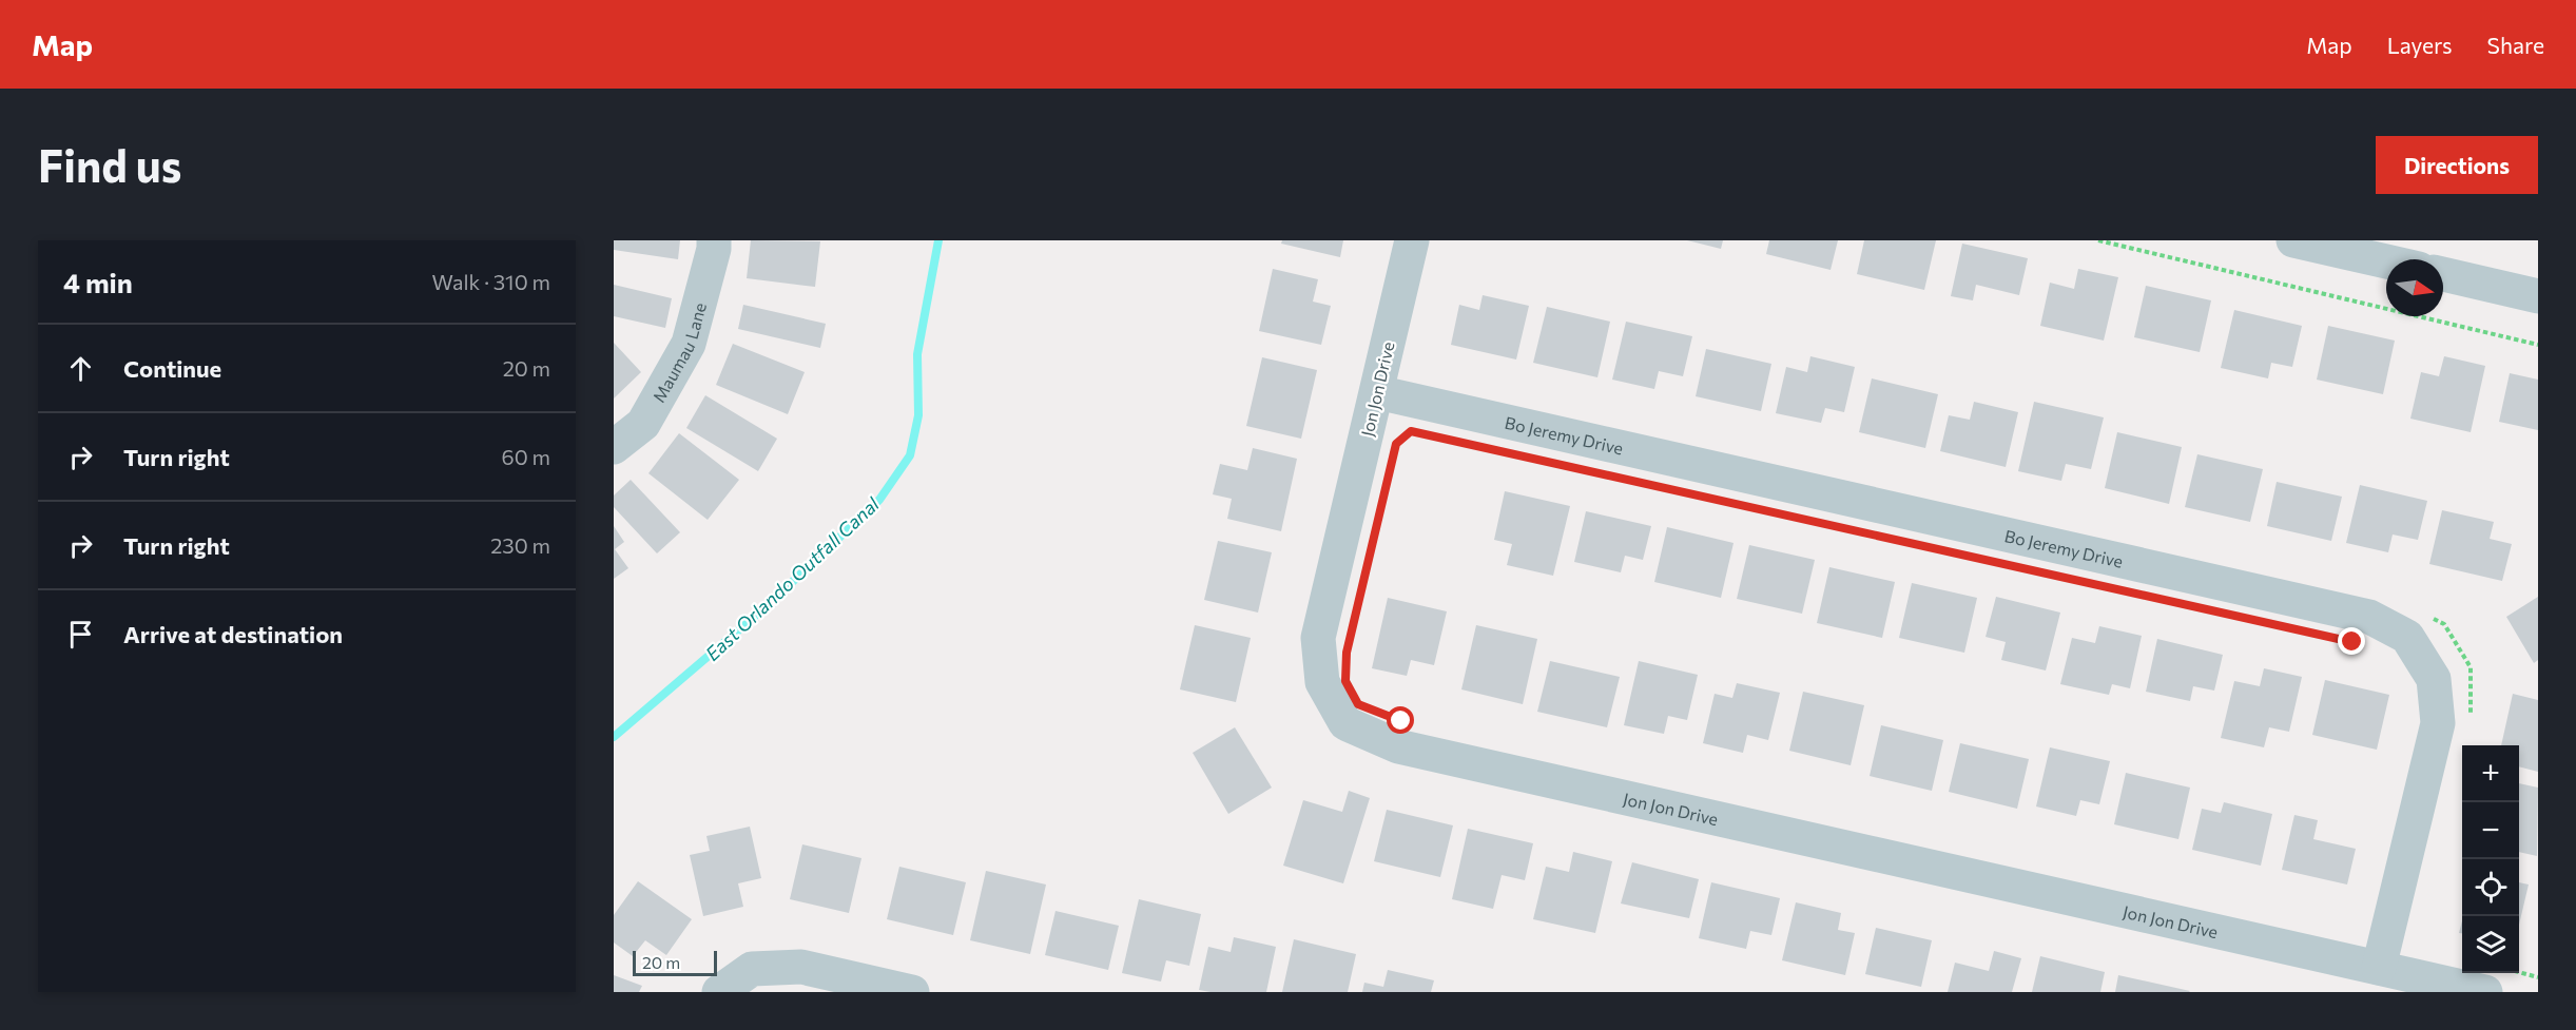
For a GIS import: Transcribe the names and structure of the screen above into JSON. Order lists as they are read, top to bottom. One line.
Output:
{"streets":{"street":["Maumau Lane","Jon Jon Drive","Bo Jeremy Drive"]},"crossings":[["Jon Jon Drive","Bo Jeremy Drive"]],"water":["East Orlando Outfall Canal"],"scale_bar":"20 m","north":"right","page":{"header":"Map","nav":["Map","Layers","Share"],"buttons":"Directions","title":"Find us","heading":["4 min","Walk · 310 m"],"list":[["Continue","20 m"],["Turn right","60 m"],["Turn right","230 m"],"Arrive at destination"],"map_buttons":["+","−"],"scale":"20 m"}}
